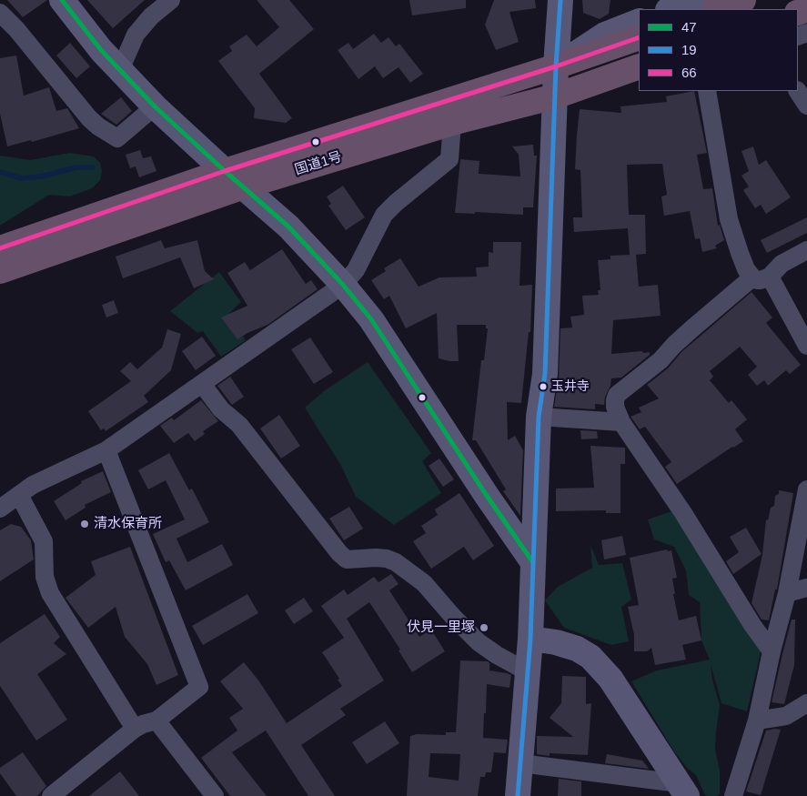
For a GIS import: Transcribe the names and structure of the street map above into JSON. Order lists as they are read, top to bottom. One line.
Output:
{"streets":{"highway":["国道1号"]},"places":["玉井寺","清水保育所","伏見一里塚"],"lines":["transit line 47","transit line 19","transit line 66"],"legend":["47","19","66"]}
